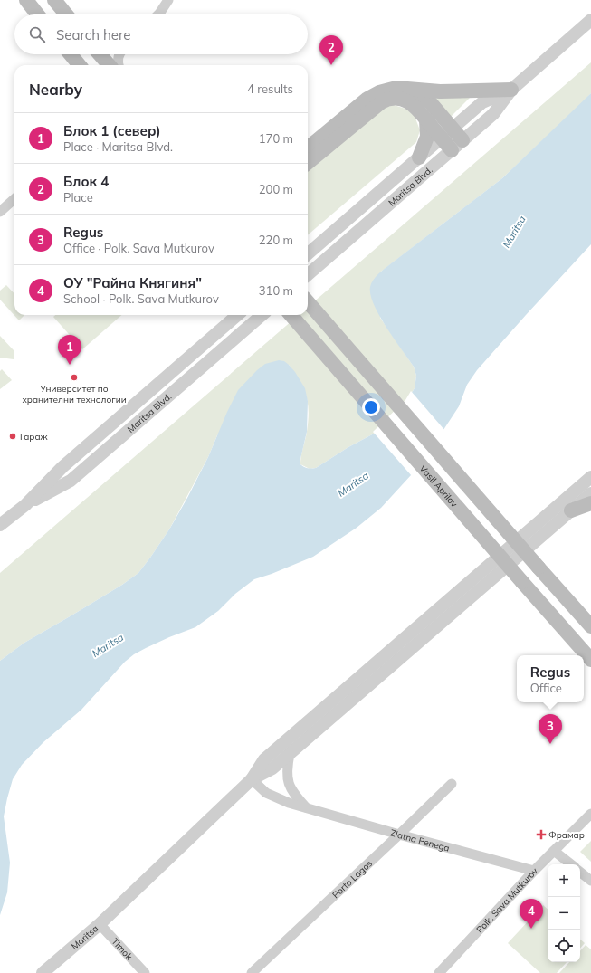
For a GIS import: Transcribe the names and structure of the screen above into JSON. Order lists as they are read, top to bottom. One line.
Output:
{"streets":{"main road":["Vasil Aprilov"],"street":["Maritsa Blvd.","Zlatna Penega","Porto Lagos","Polk. Sava Mutkurov","Maritsa","Timok"]},"crossings":[["Zlatna Penega","Porto Lagos"],["Zlatna Penega","Polk. Sava Mutkurov"],["Zlatna Penega","Maritsa"],["Maritsa","Timok"]],"water":["Maritsa"],"places":{"other":["Университет по хранителни технологии","Гараж"],"health":["Фрамар"]},"page":{"search":"Search here","pins":["2","1","3","4"],"heading":["Nearby","4 results"],"list":[{"mark":"1","name":"Блок 1 (север)","note":"Place · Maritsa Blvd.","value":"170 m"},{"mark":"2","name":"Блок 4","note":"Place","value":"200 m"},{"mark":"3","name":"Regus","note":"Office · Polk. Sava Mutkurov","value":"220 m"},{"mark":"4","name":"ОУ \"Райна Княгиня\"","note":"School · Polk. Sava Mutkurov","value":"310 m"}],"popup":["Regus","Office"],"map_buttons":["+","−"]}}
